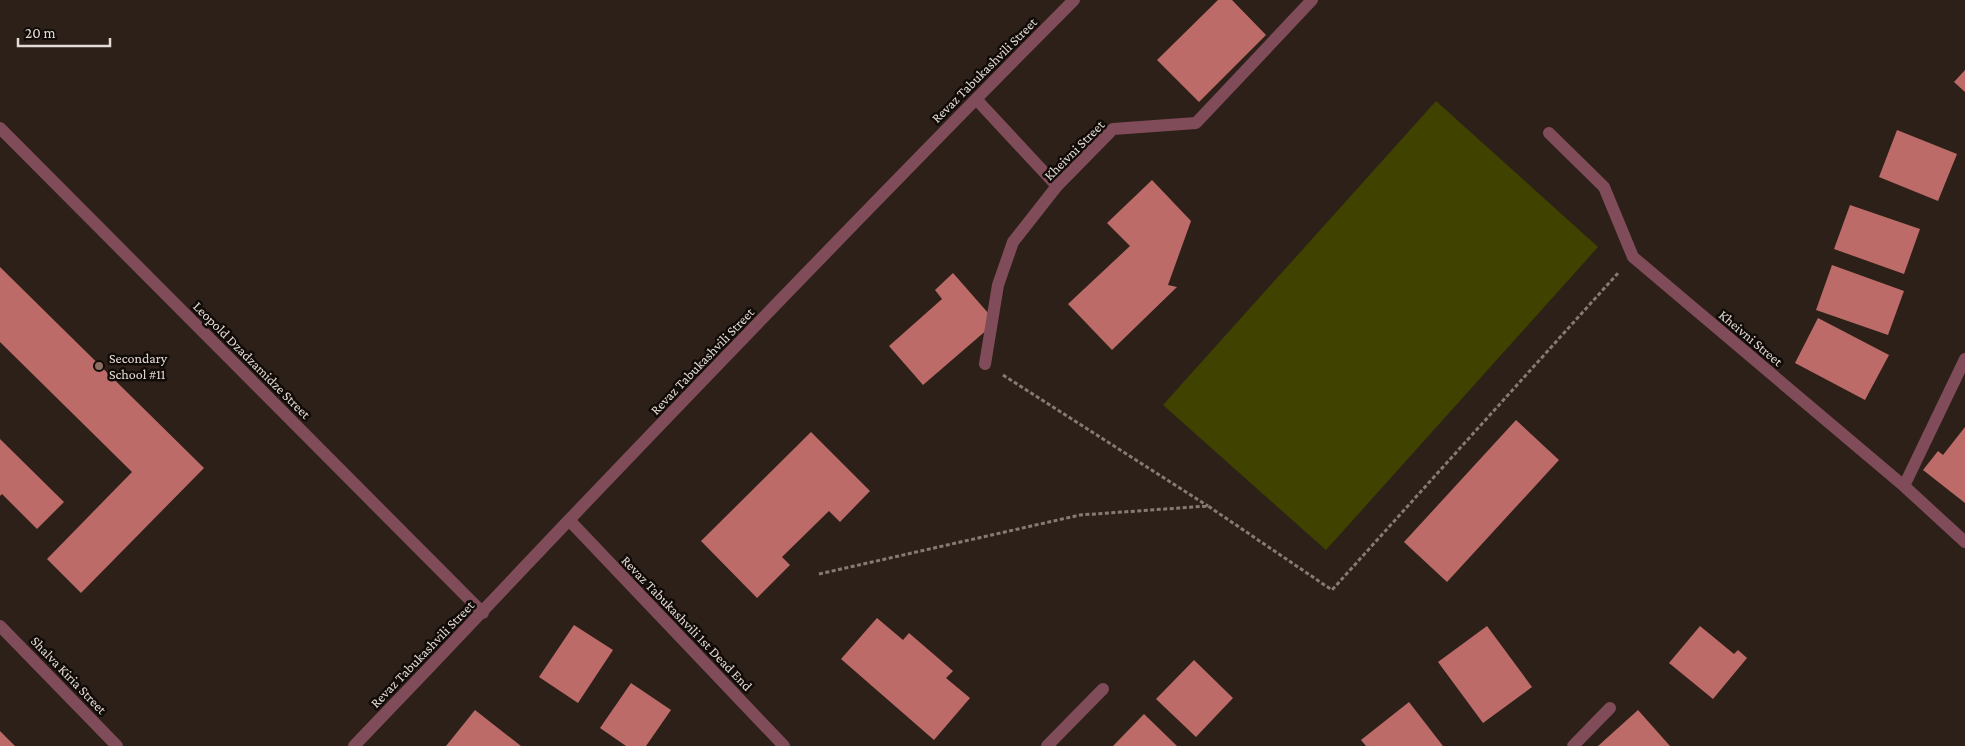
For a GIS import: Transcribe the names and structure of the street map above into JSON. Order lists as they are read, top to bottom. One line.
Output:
{"streets":{"street":["Revaz Tabukashvili Street","Kheivni Street","Leopold Dzadzamidze Street","Revaz Tabukashvili 1st Dead End","Shalva Kiria Street"]},"crossings":[["Revaz Tabukashvili Street","Leopold Dzadzamidze Street"],["Revaz Tabukashvili Street","Revaz Tabukashvili 1st Dead End"]],"places":["Secondary School #11"],"scale_bar":"20 m"}
